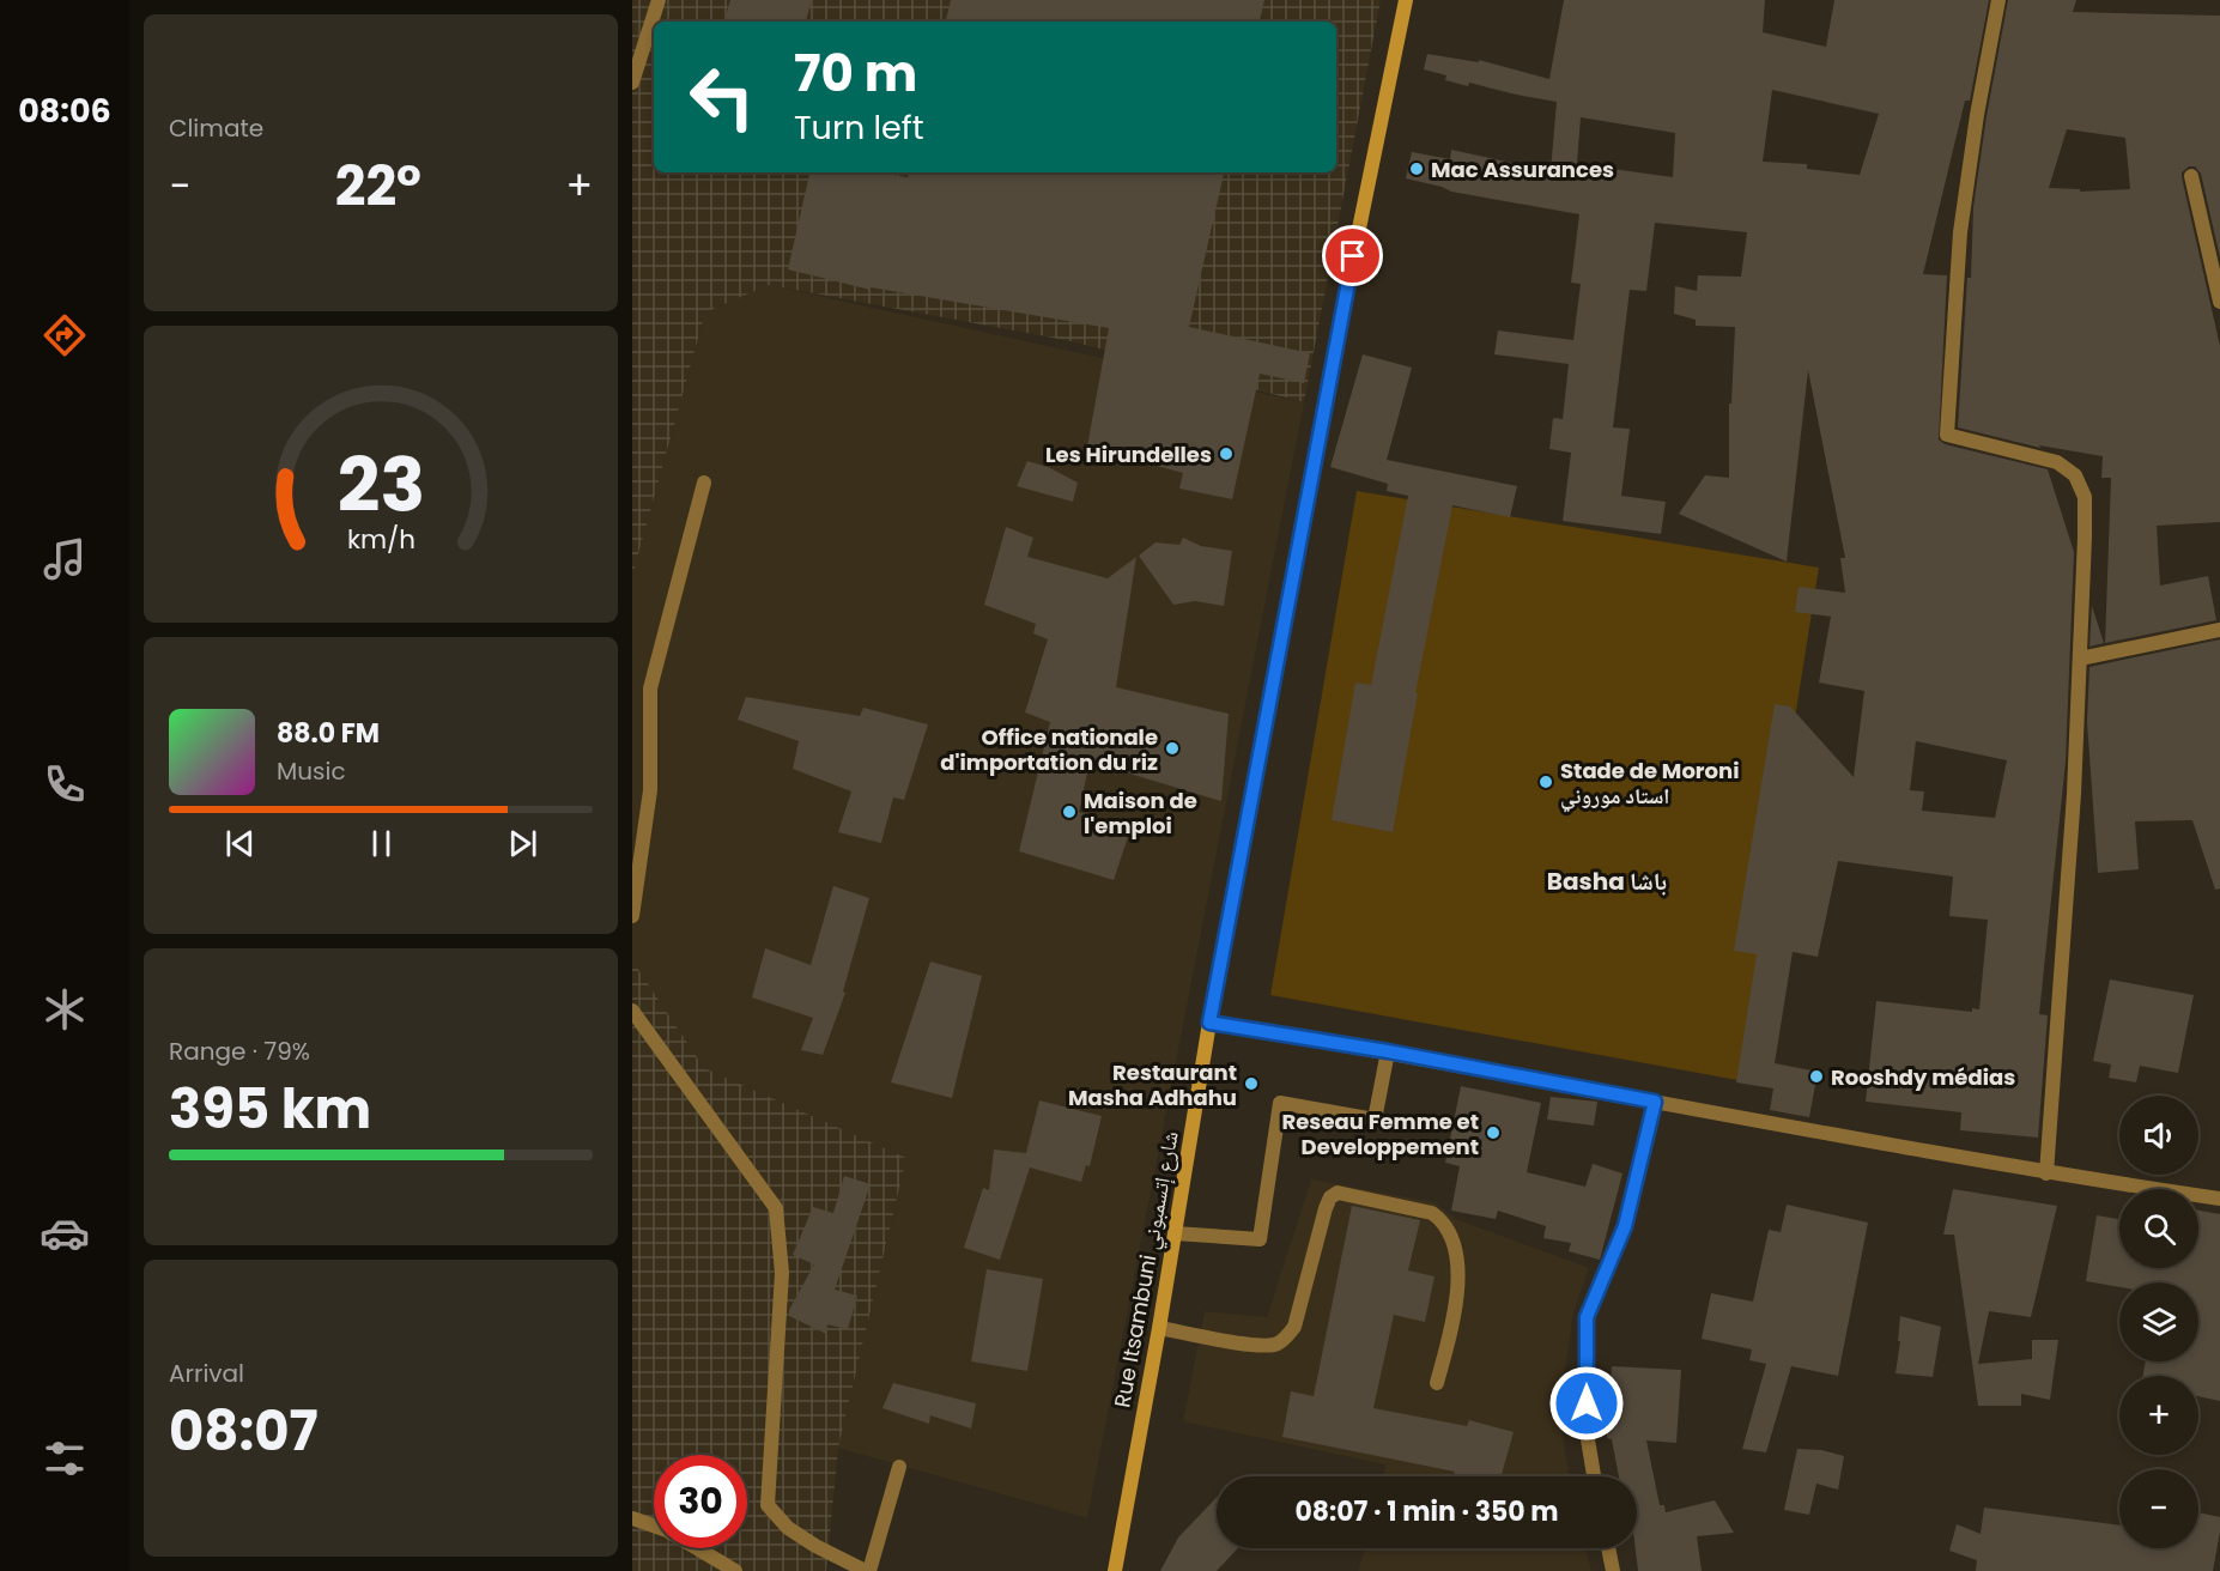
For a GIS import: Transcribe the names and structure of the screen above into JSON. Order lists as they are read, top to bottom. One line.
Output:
{"streets":{"main road":["Rue Itsambuni شارع إتسمبوني"]},"districts":["Basha باشا"],"places":["Mac Assurances","Les Hirundelles","Office nationale d'importation du riz","Stade de Moroni استاد موروني","Maison de l'emploi","Rooshdy médias","Restaurant Masha Adhahu","Reseau Femme et Developpement"],"page":{"tabs":"08:06","tile":["Climate",["Range · 79%","395 km"],["Arrival","08:07"]],"turn":["70 m","Turn left"],"heat":["−","22°","+"],"song":["88.0 FM","Music"],"map_buttons":["+","−"],"limit":"30","trip":"08:07 · 1 min · 350 m","gauge":["23","km/h"]}}
